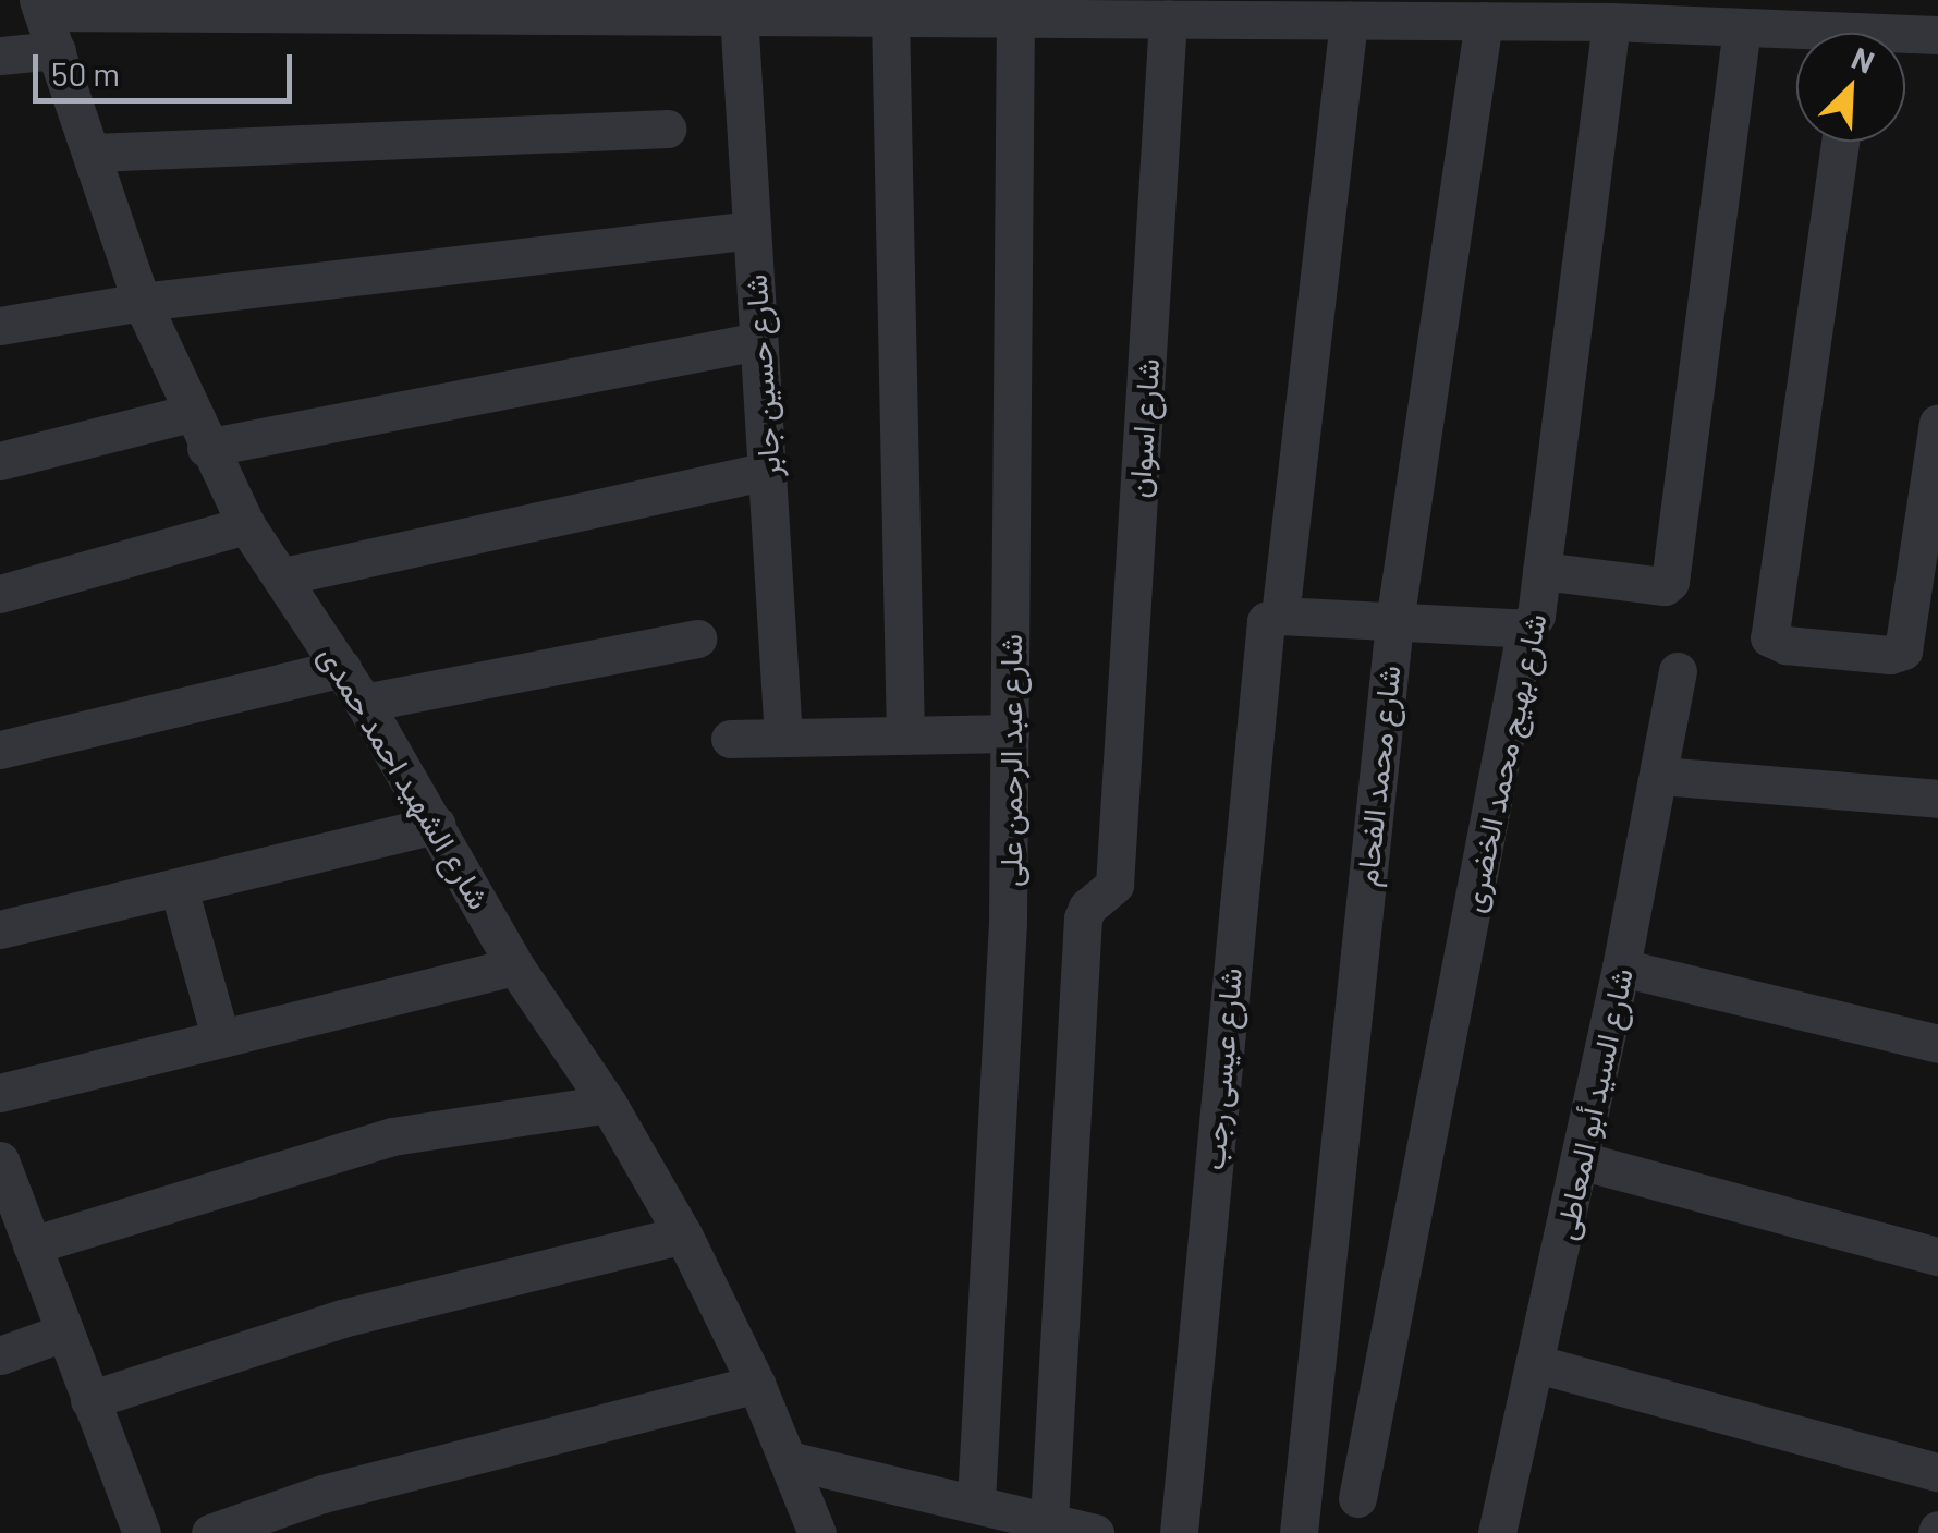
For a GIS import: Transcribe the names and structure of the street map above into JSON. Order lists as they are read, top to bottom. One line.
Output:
{"streets":{"street":["شارع حسين جابر","شارع اسوان","شارع عبد الرحمن على","شارع بهيج محمد الخضرى","شارع محمد الفحام","شارع الشهيد احمد حمدى","شارع عيسى رجب","شارع السيد أبو المعاطى"]},"scale_bar":"50 m","north":"top right"}
